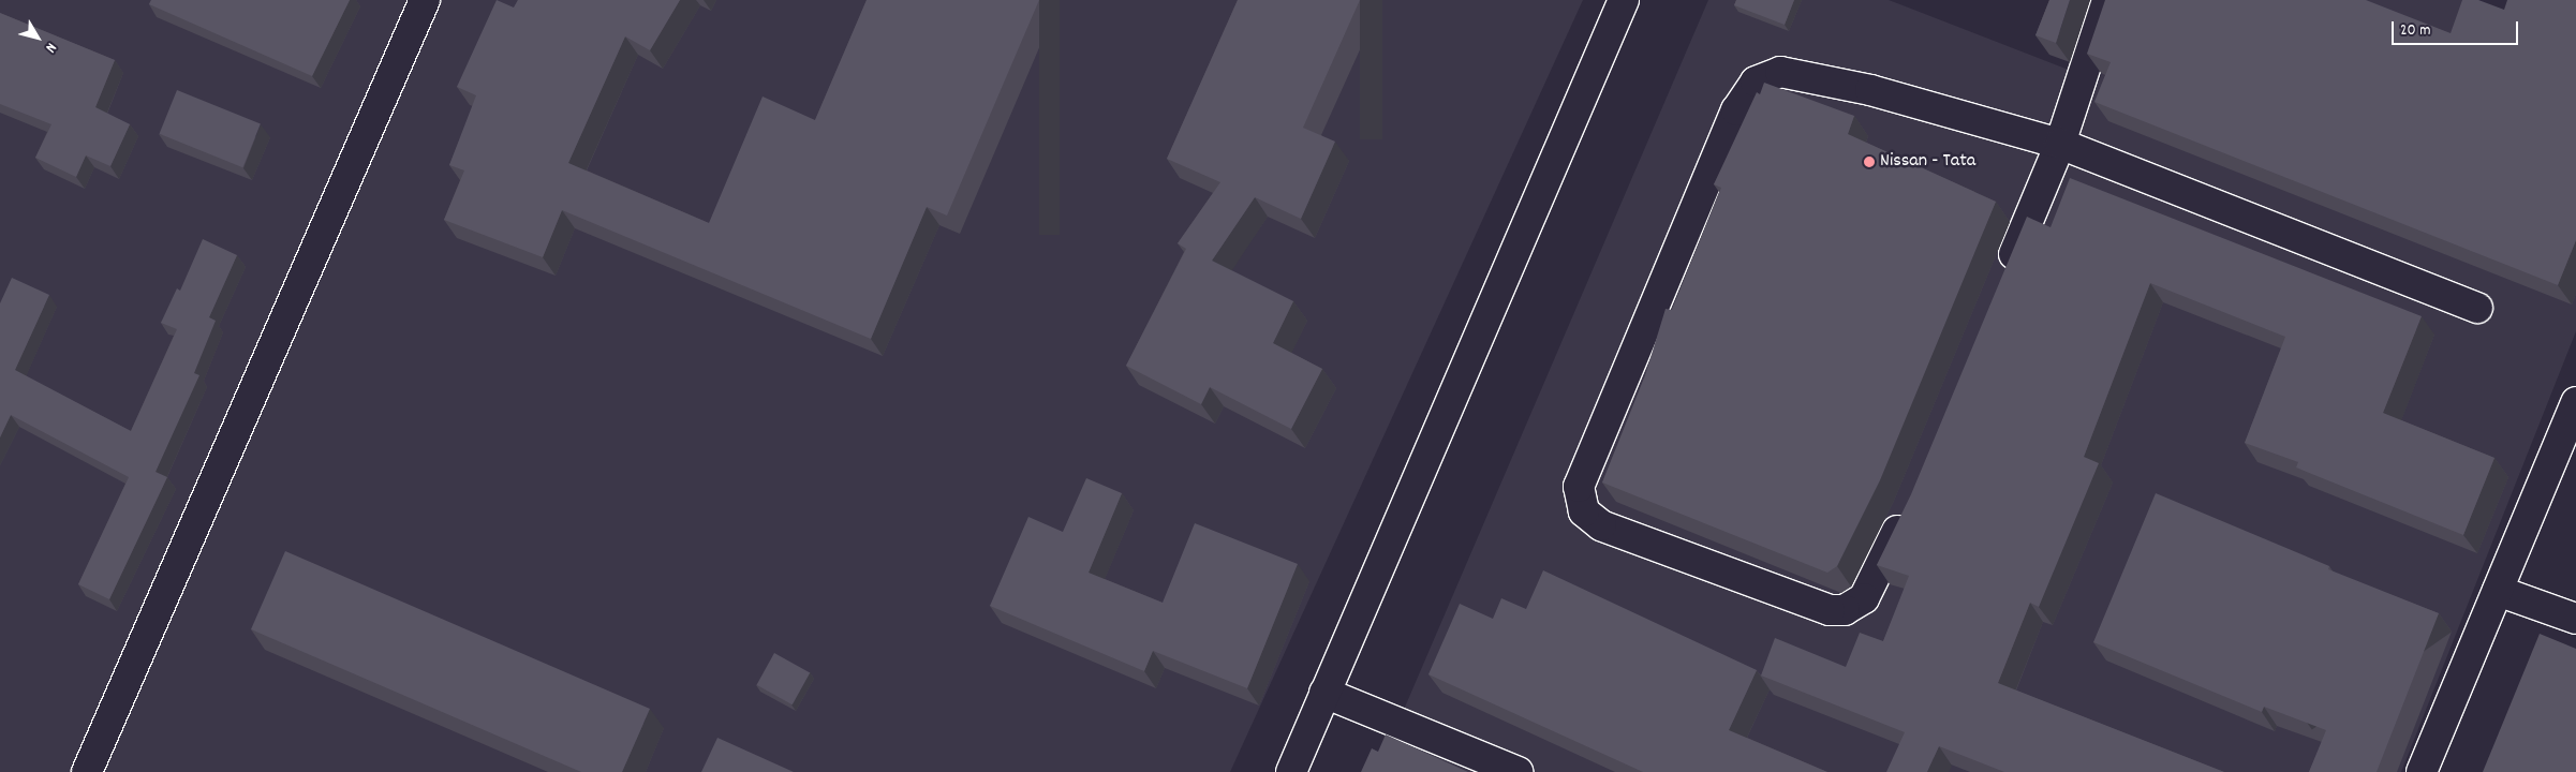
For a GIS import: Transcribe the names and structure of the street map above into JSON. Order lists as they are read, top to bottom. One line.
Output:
{"places":["Nissan - Tata"],"scale_bar":"20 m","north":"bottom right"}
